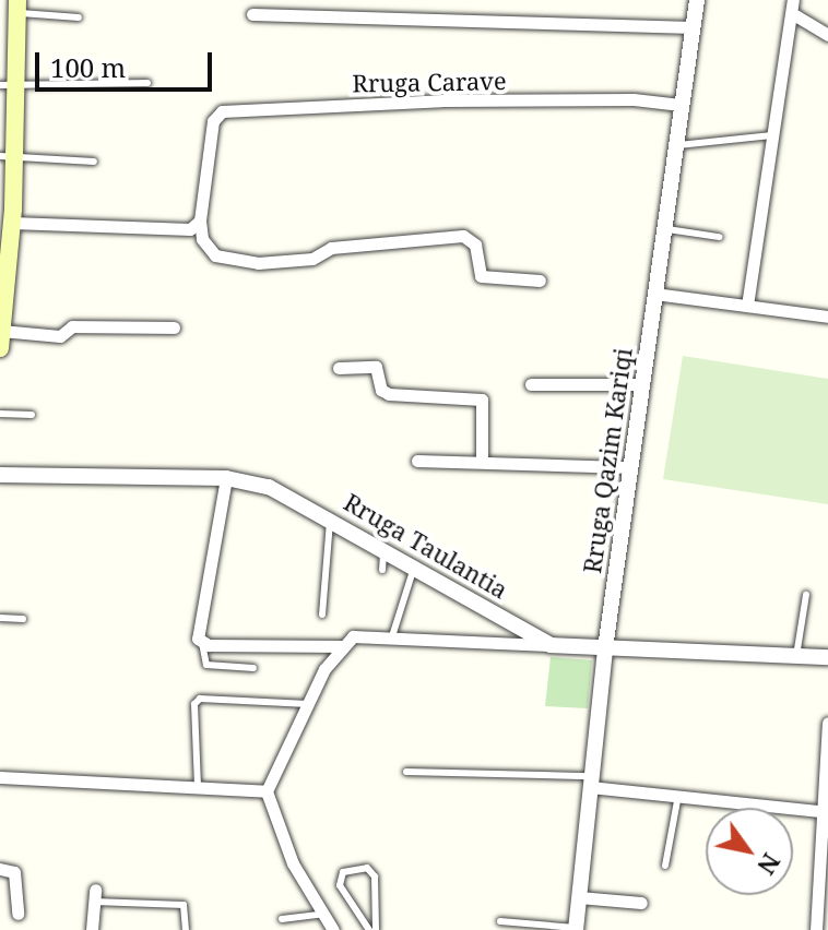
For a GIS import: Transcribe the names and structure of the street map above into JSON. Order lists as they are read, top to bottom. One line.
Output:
{"streets":{"street":["Rruga Carave","Rruga Qazim Kariqi","Rruga Taulantia"]},"crossings":[["Rruga Carave","Rruga Qazim Kariqi"],["Rruga Qazim Kariqi","Rruga Taulantia"]],"scale_bar":"100 m","north":"bottom right"}
